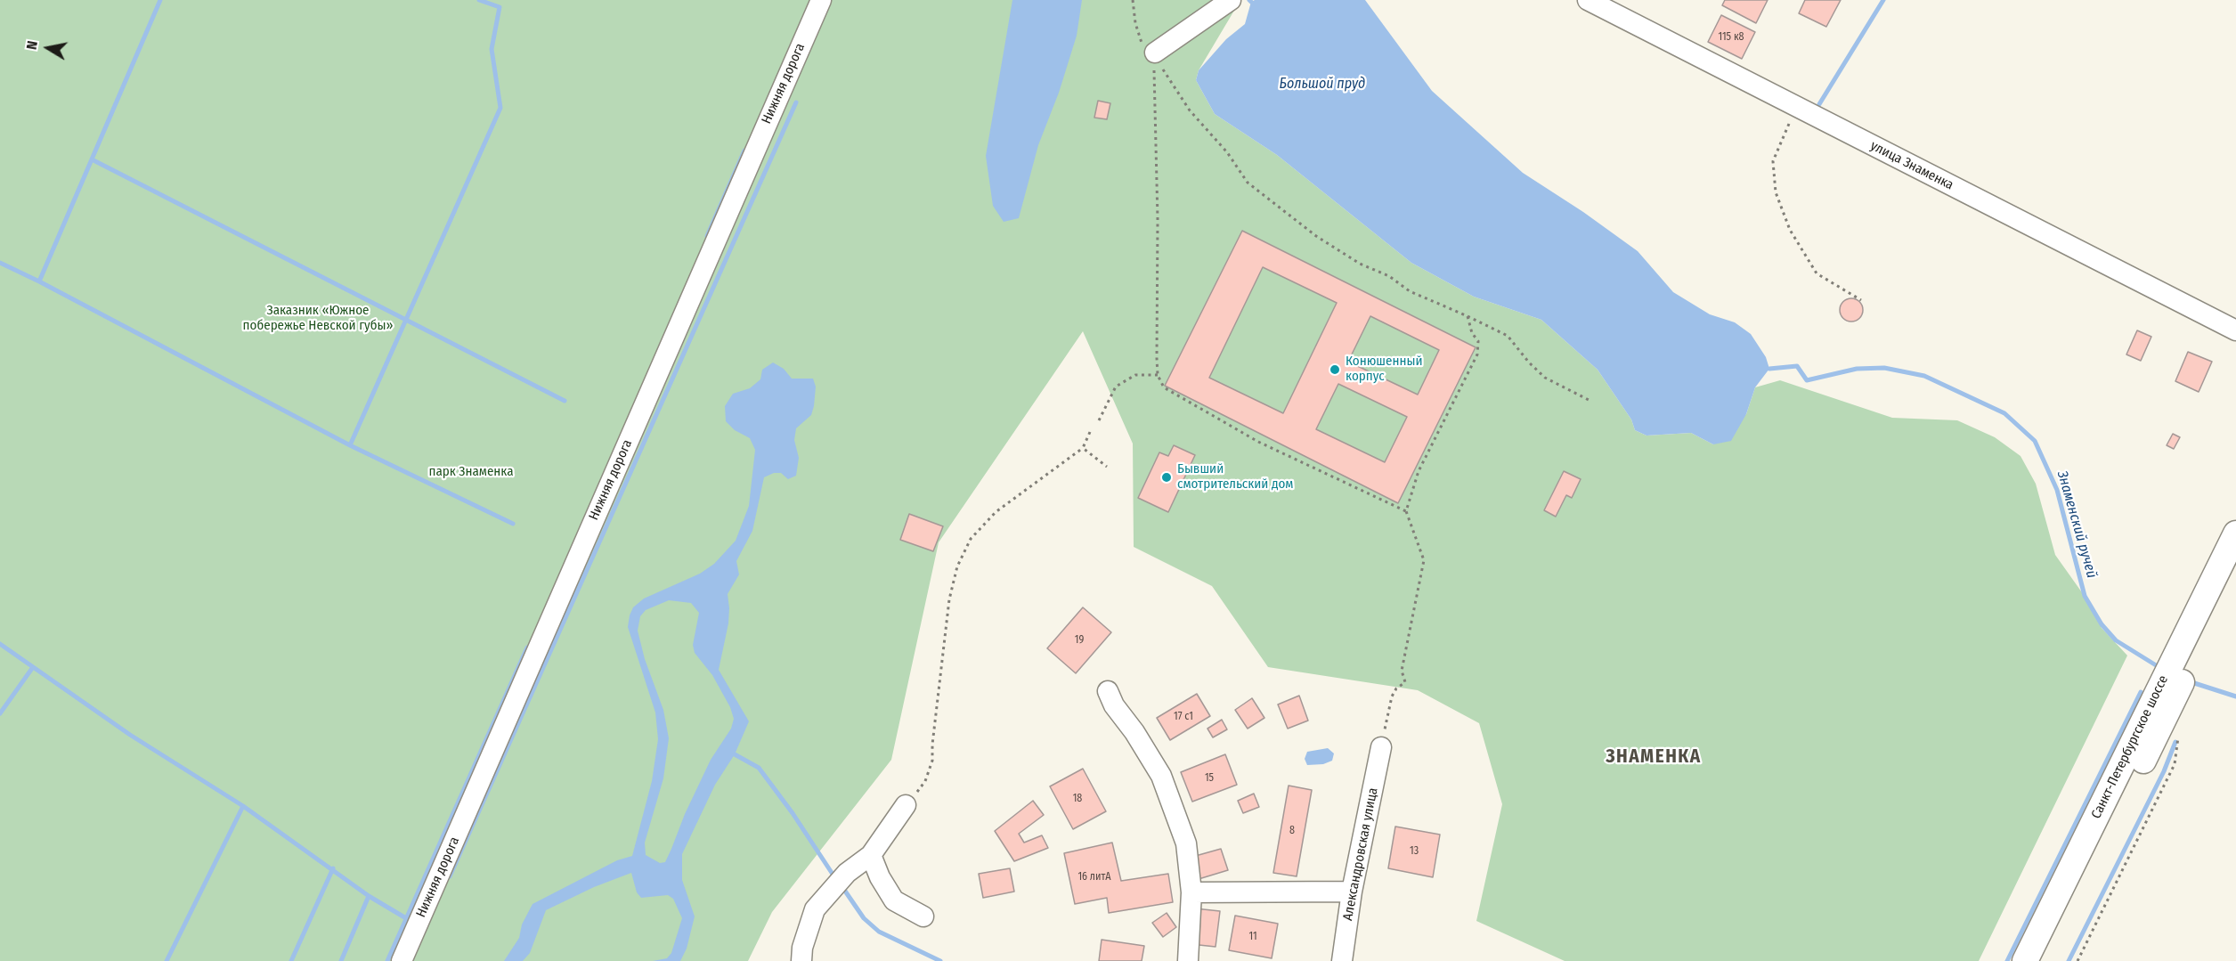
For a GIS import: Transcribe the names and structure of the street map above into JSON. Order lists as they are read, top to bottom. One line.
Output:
{"streets":{"main road":["Санкт-Петербургское шоссе"],"street":["Нижняя дорога","улица Знаменка","Александровская улица"]},"districts":["ЗНАМЕНКА"],"water":["Большой пруд","Знаменский ручей"],"parks":["Заказник «Южное побережье Невской губы»","парк Знаменка"],"places":["Конюшенный корпус","Бывший смотрительский дом"],"house_numbers":["115 к8","19","17 с1","15","18","8","13","16 литА","11"],"north":"left"}
